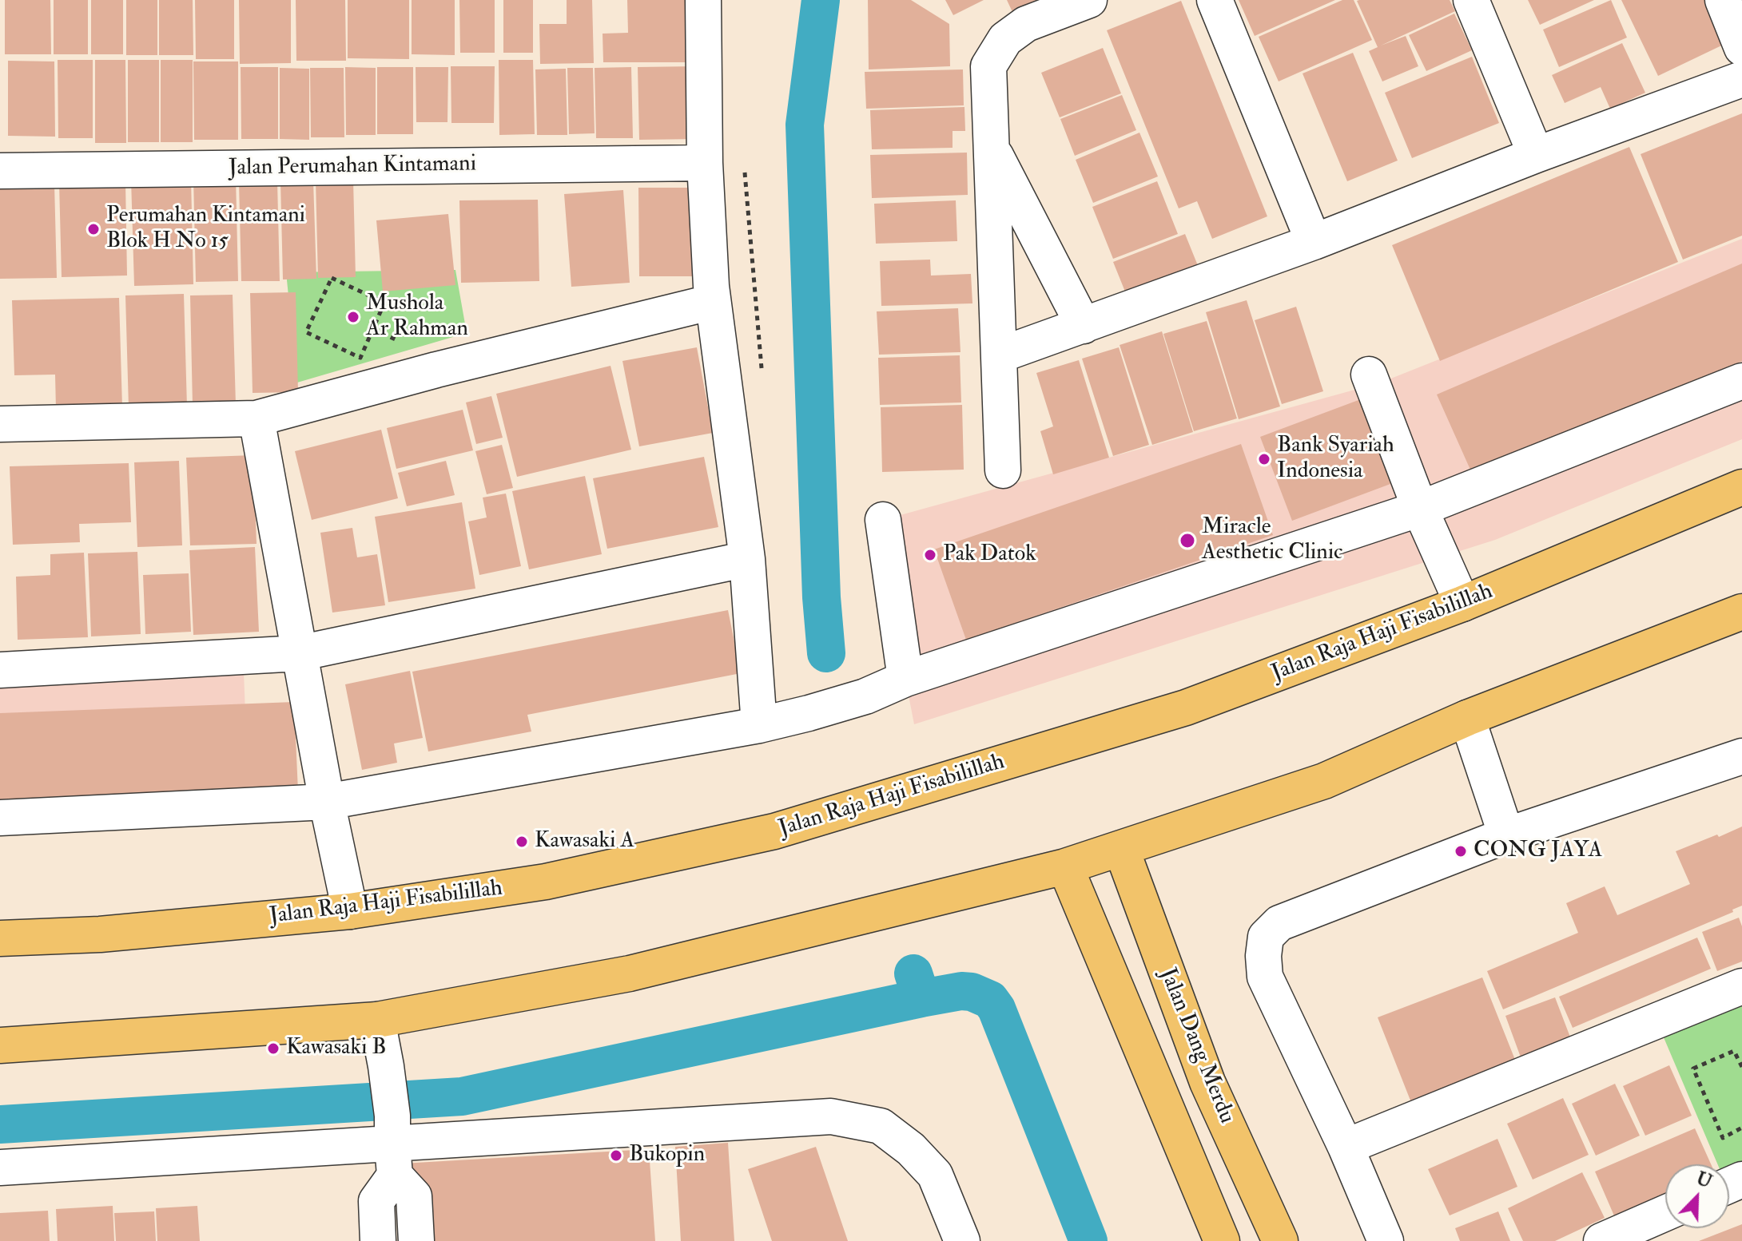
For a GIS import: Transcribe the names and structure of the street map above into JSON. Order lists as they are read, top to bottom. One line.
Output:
{"streets":{"main road":["Jalan Raja Haji Fisabilillah","Jalan Dang Merdu"],"street":["Jalan Perumahan Kintamani"]},"places":["Perumahan Kintamani Blok H No 15","Mushola Ar Rahman","Bank Syariah Indonesia","Miracle Aesthetic Clinic","Pak Datok","Kawasaki A","CONG JAYA","Kawasaki B","Bukopin"],"north":"top right"}
